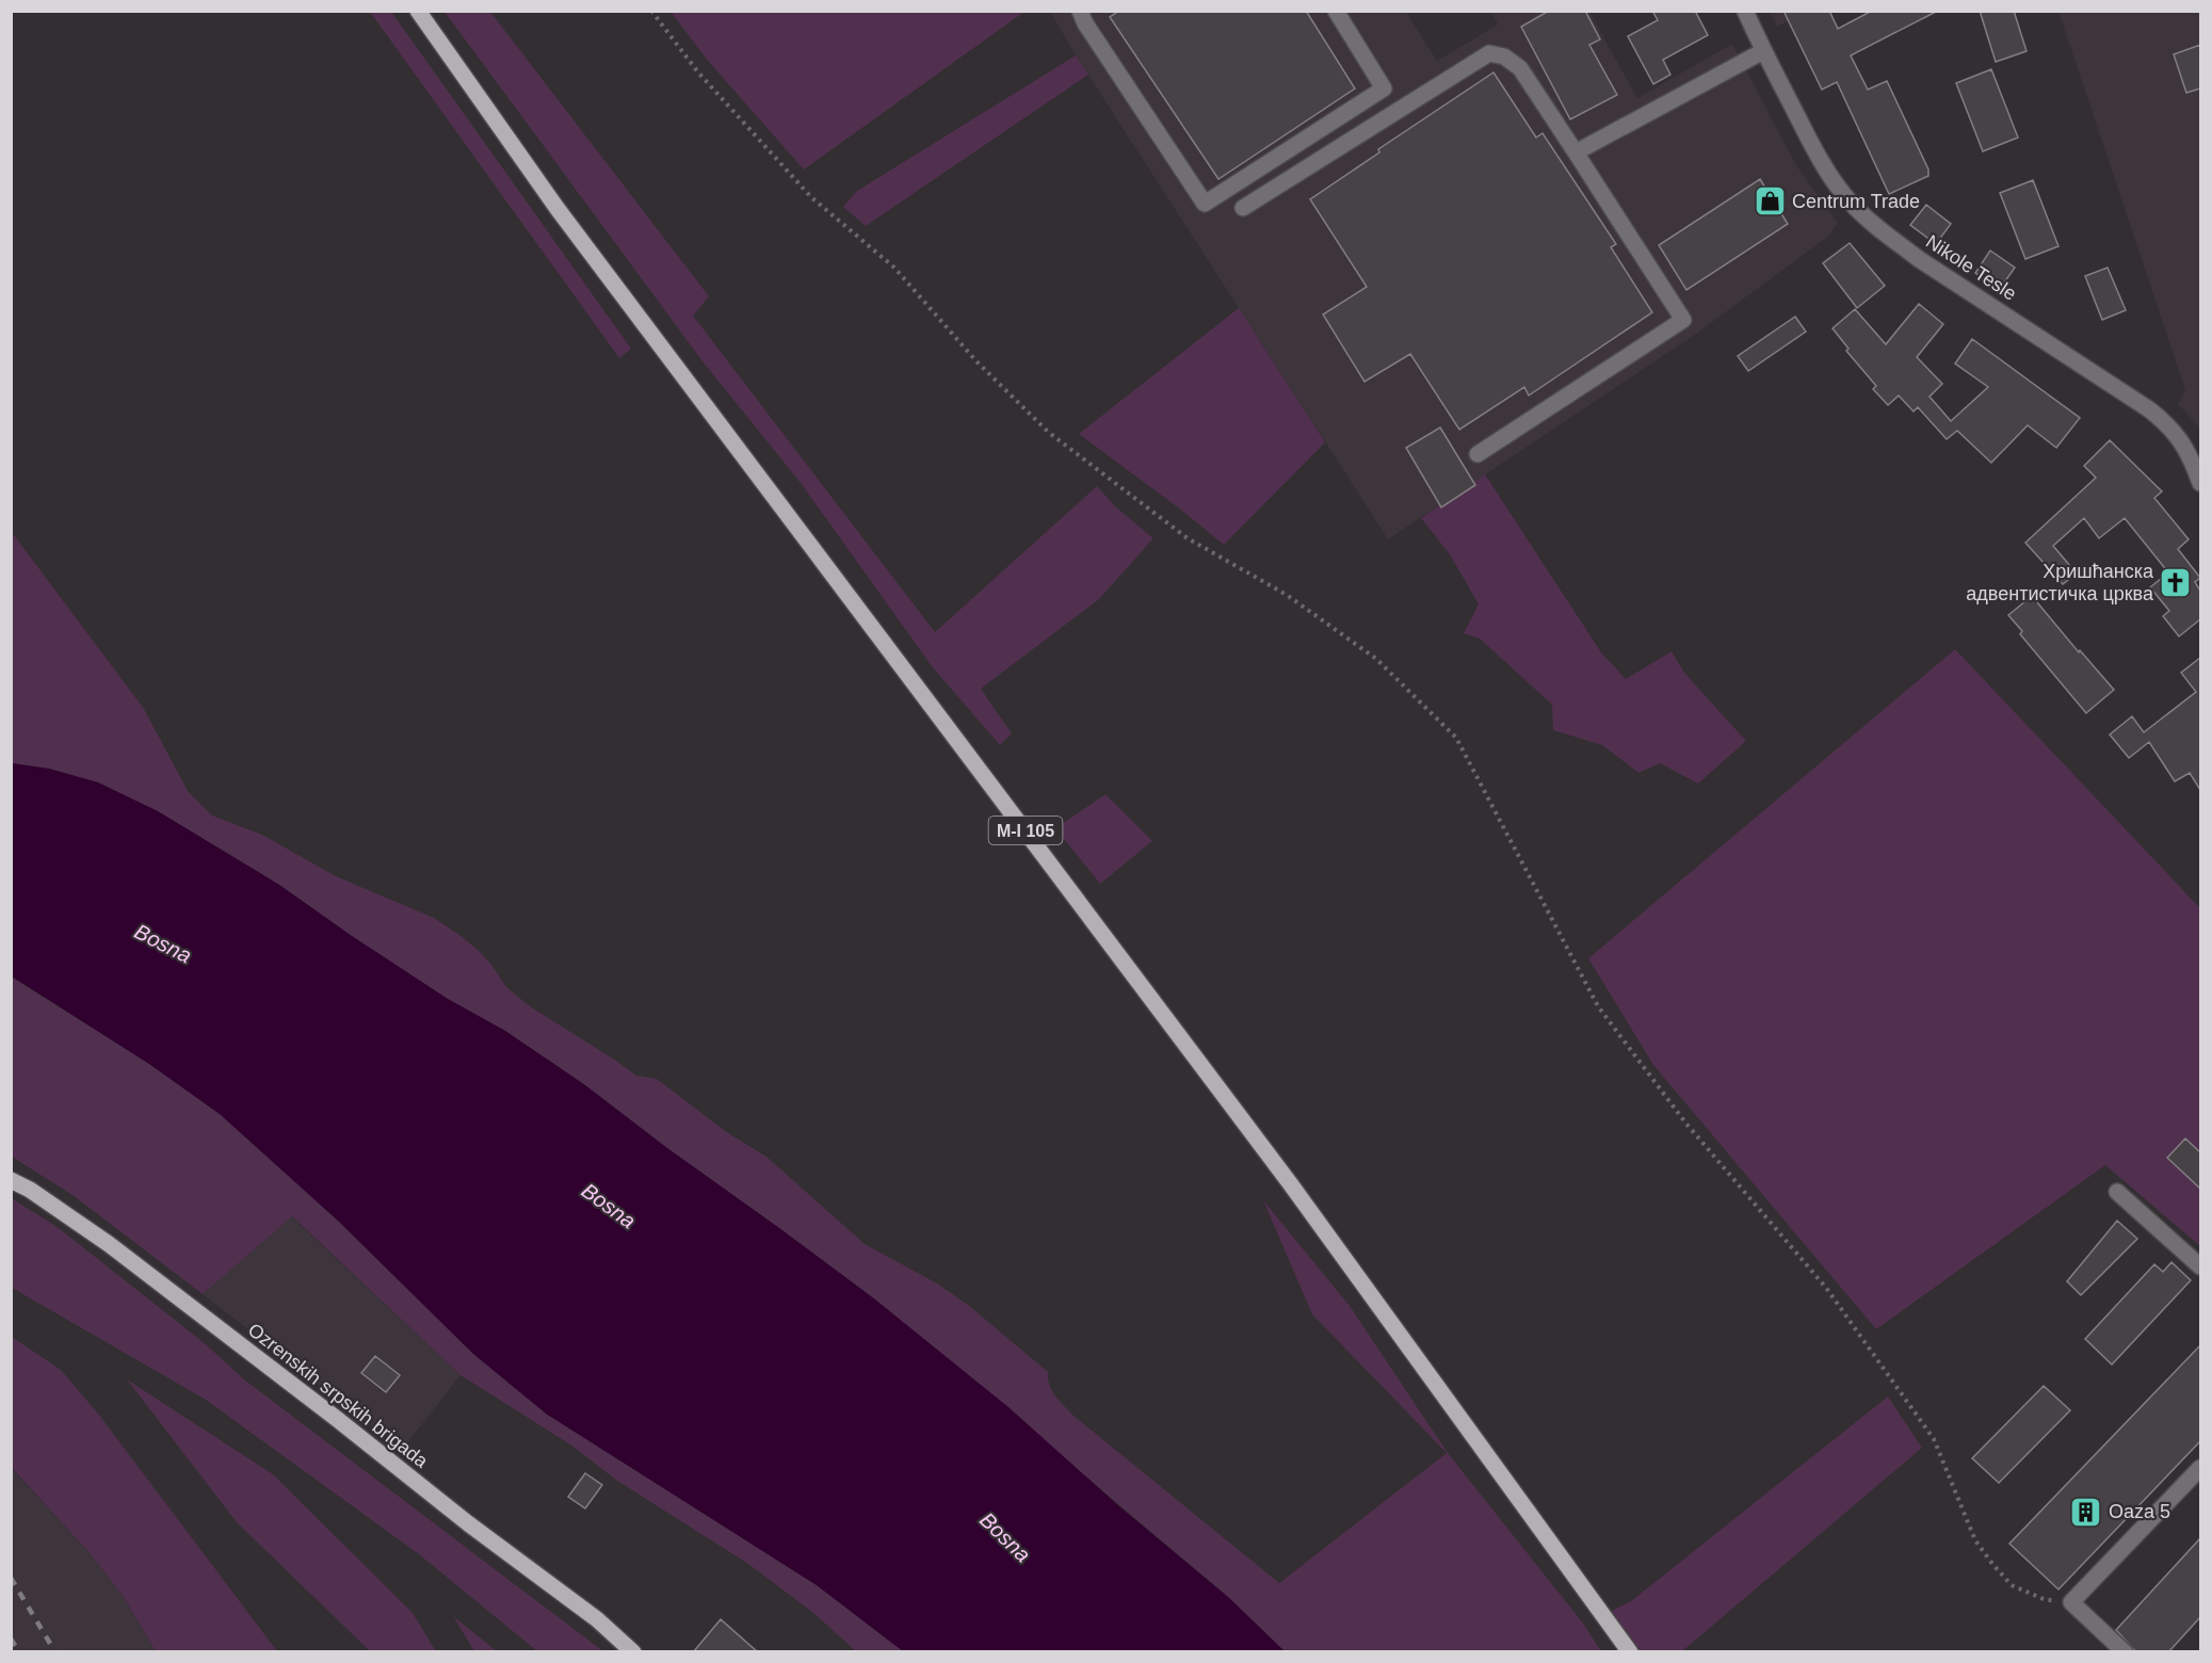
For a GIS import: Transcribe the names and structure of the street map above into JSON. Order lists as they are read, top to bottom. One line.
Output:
{"streets":{"main road":["M-I 105","Ozrenskih srpskih brigada"],"street":["Nikole Tesle"]},"water":["Bosna"],"places":{"shop":["Centrum Trade"],"church":["Хришћанска адвентистичка црква"],"building":["Oaza 5"]}}
